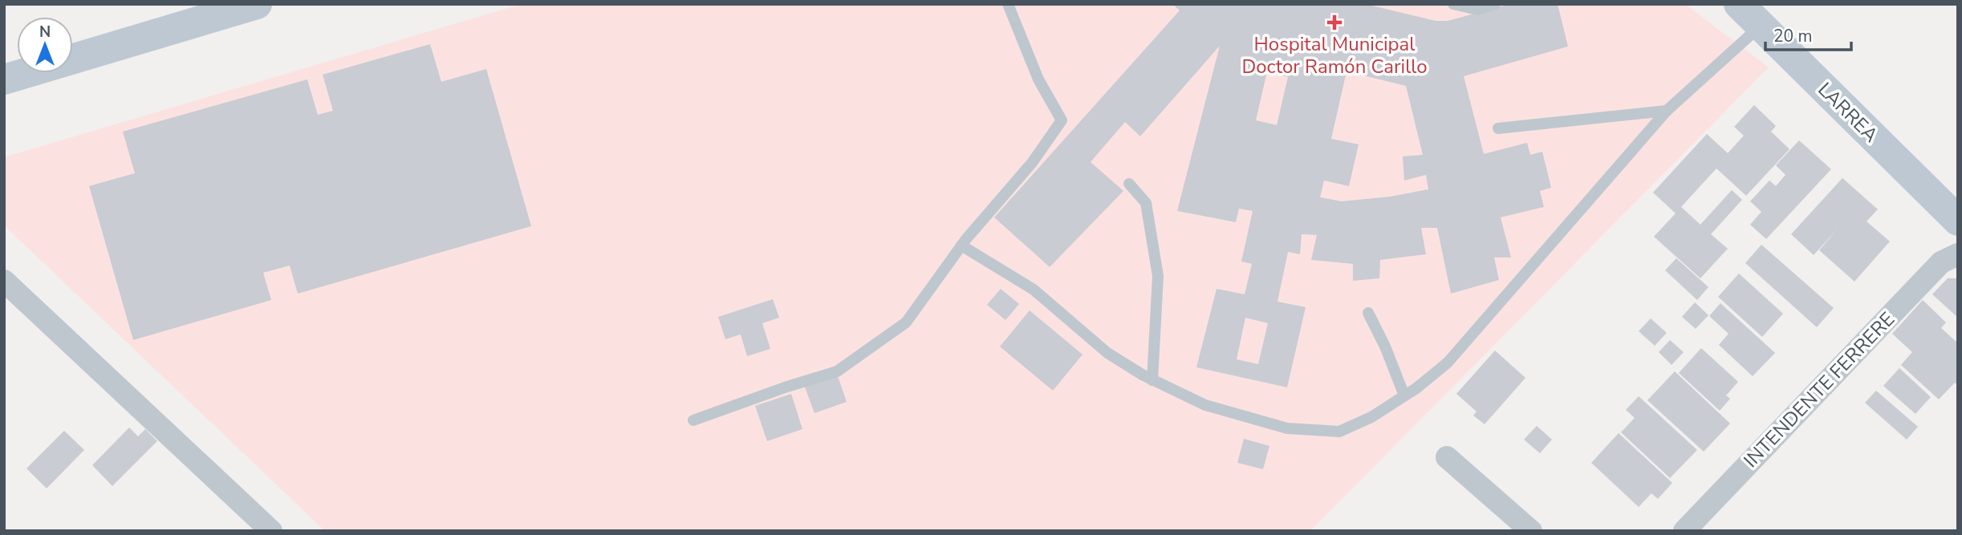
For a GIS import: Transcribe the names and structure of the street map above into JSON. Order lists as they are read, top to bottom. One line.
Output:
{"streets":{"main road":["LARREA"],"street":["INTENDENTE FERRERE"]},"places":{"health":["Hospital Municipal Doctor Ramón Carillo"]},"scale_bar":"20 m","north":"top"}
